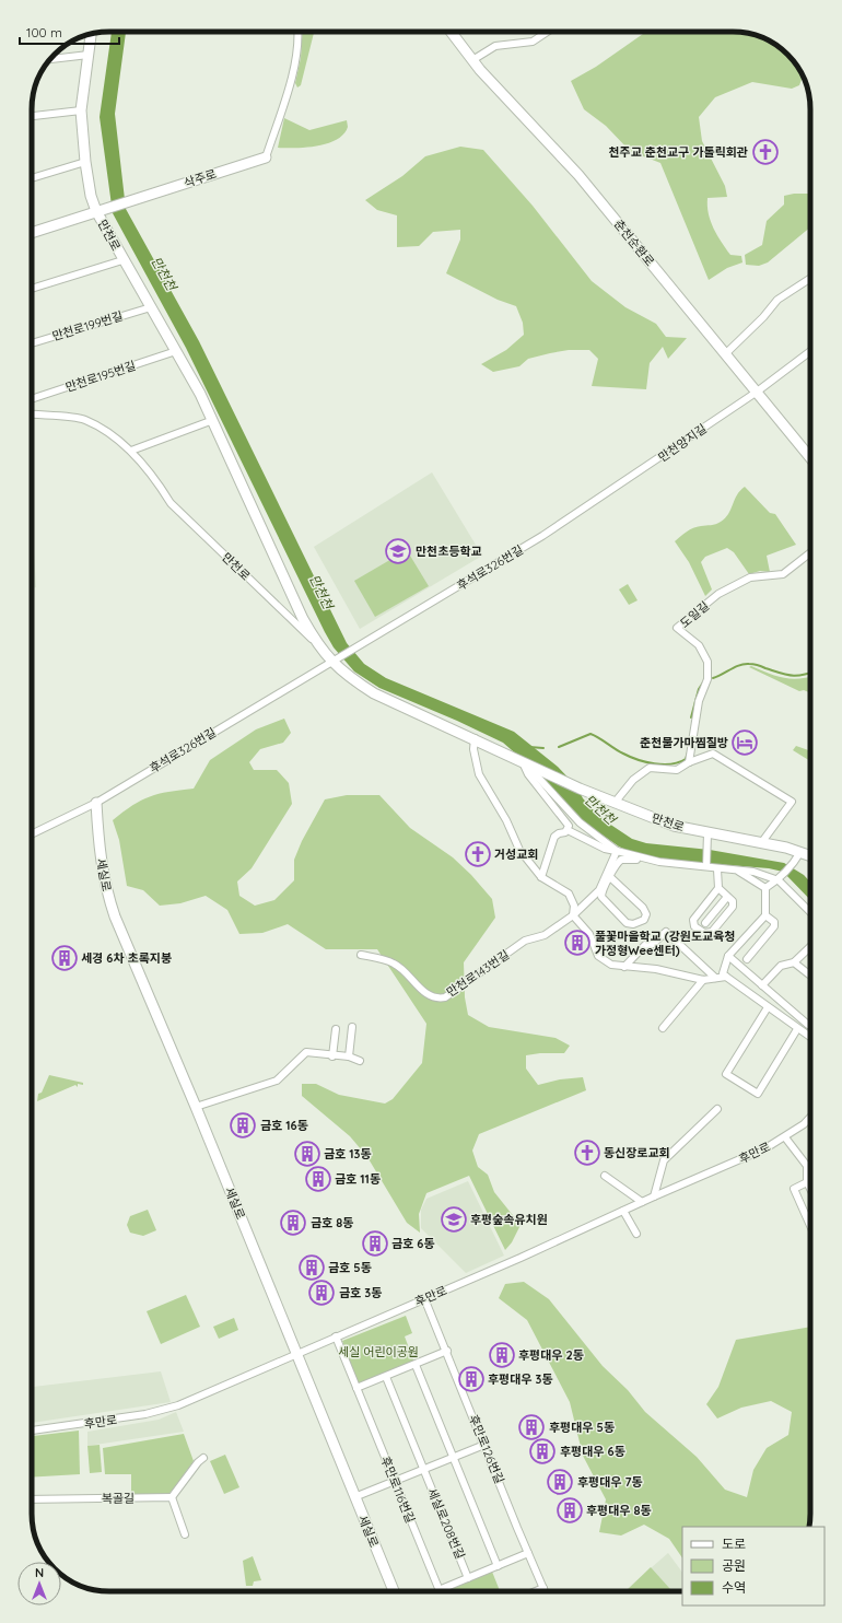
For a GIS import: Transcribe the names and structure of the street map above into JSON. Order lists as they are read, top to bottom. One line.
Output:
{"streets":{"street":["삭주로","만천로","춘천순환로","만천로199번길","만천로195번길","만천양지길","후석로326번길","도일길","세실로","만천로143번길","후만로","후만로126번길","후만로116번길","복골길","세실로208번길"]},"crossings":[["삭주로","만천로"],["만천로","만천로199번길"],["만천로","만천로195번길"],["만천로","후석로326번길"],["춘천순환로","만천양지길"],["만천양지길","후석로326번길"],["후석로326번길","세실로"],["세실로","후만로"],["후만로","후만로126번길"],["후만로","후만로116번길"]],"water":["만천천"],"parks":["세실 어린이공원"],"places":{"church":["천주교 춘천교구 가톨릭회관","거성교회","동신장로교회"],"school or university":["만천초등학교","후평숲속유치원"],"hotel":["춘천물가마찜질방"],"building":["풀꽃마을학교 (강원도교육청 가정형Wee센터)","세경 6차 초록지붕","금호 16동","금호 13동","금호 11동","금호 8동","금호 6동","금호 5동","금호 3동","후평대우 2동","후평대우 3동","후평대우 5동","후평대우 6동","후평대우 7동","후평대우 8동"]},"legend":["도로","공원","수역"],"scale_bar":"100 m","north":"top"}
